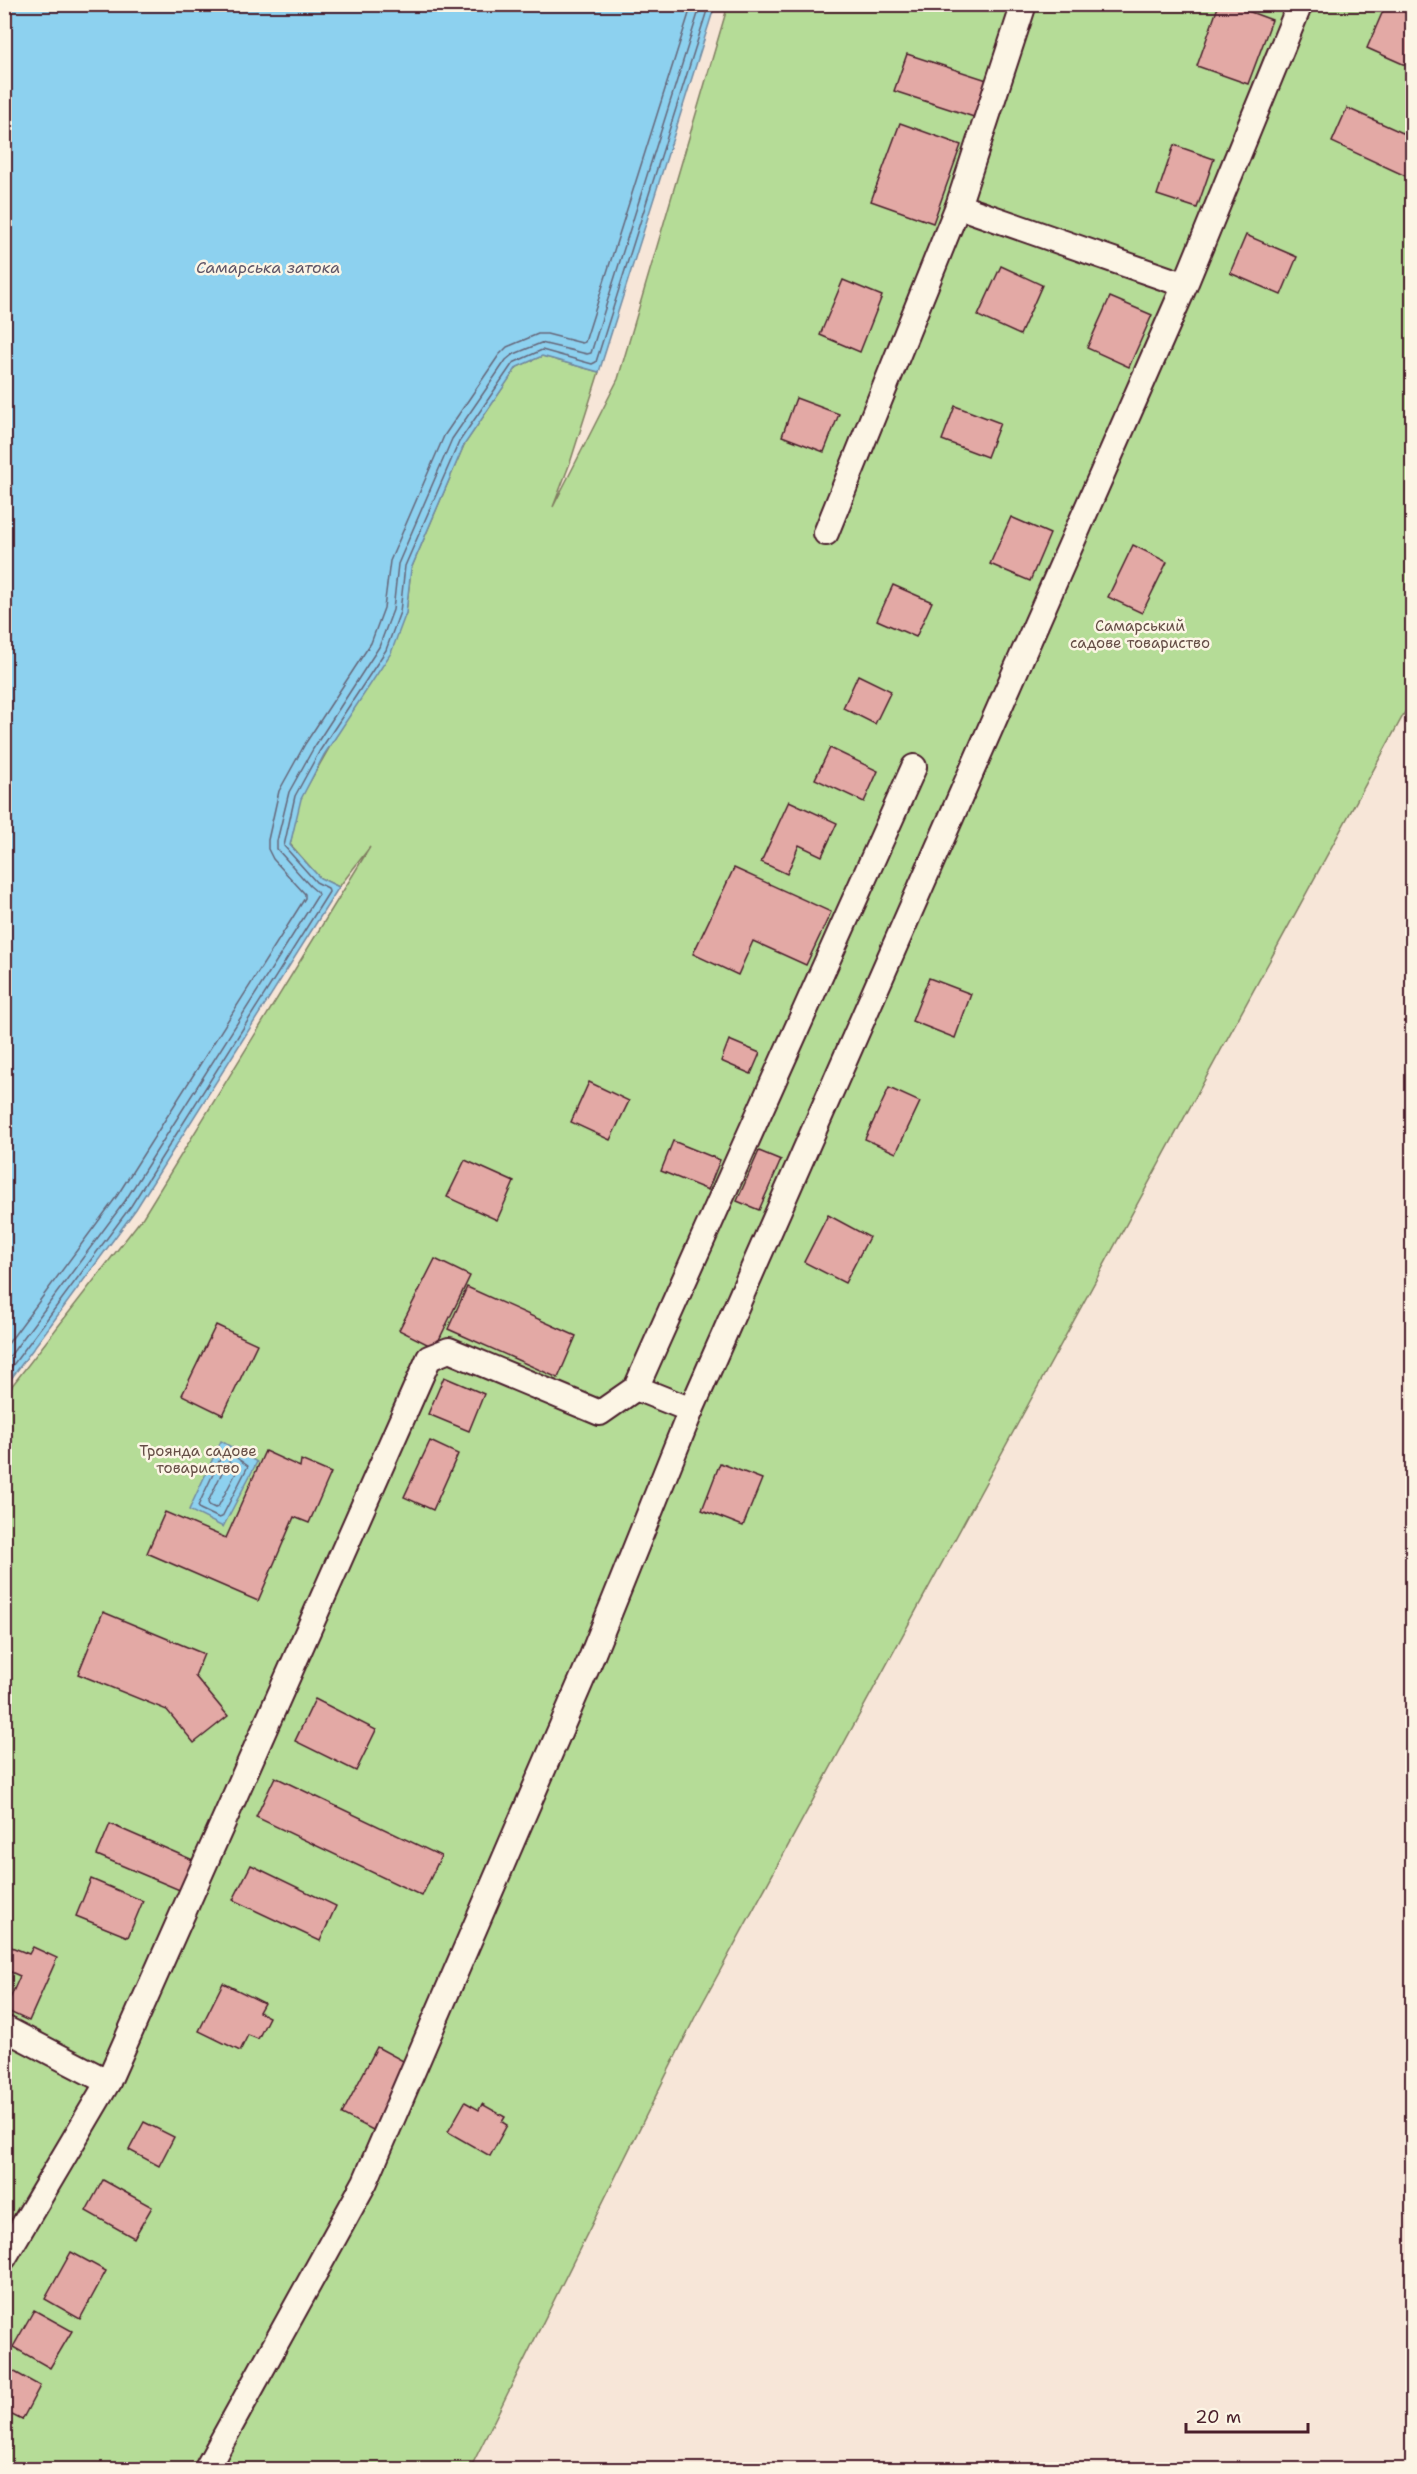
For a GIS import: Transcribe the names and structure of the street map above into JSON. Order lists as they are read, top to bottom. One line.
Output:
{"water":["Самарська затока"],"parks":["Самарський садове товариство","Троянда садове товариство"],"scale_bar":"20 m"}
